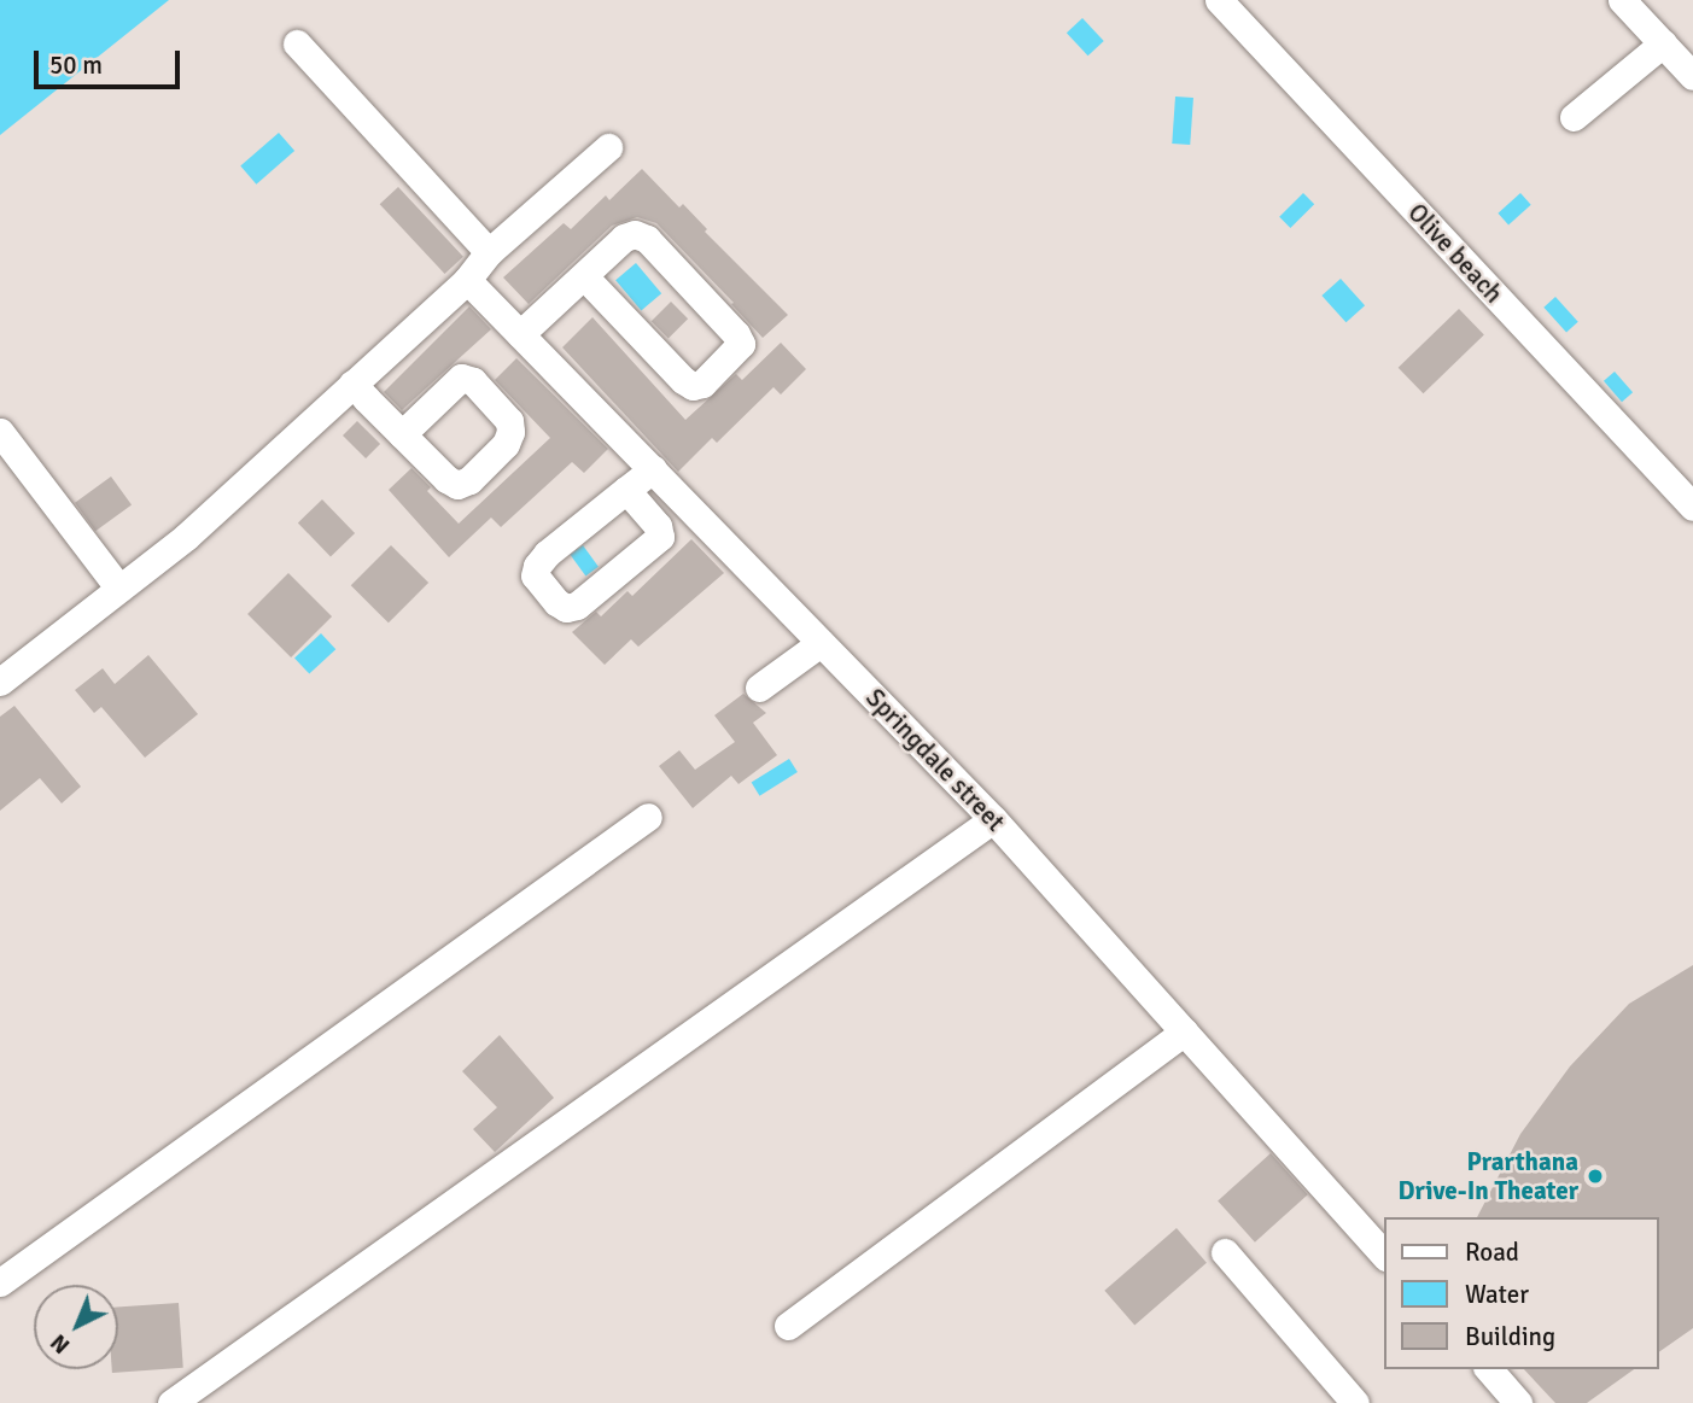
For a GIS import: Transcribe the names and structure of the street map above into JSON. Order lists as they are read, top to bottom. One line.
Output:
{"streets":{"street":["Olive beach","Springdale street"]},"places":["Prarthana Drive-In Theater"],"legend":["Road","Water","Building"],"scale_bar":"50 m","north":"bottom left"}
